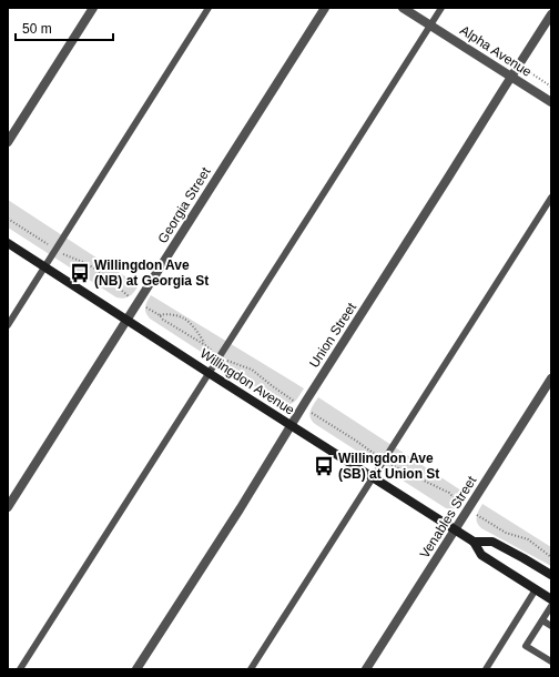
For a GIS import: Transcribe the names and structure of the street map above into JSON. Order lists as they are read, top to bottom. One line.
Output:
{"streets":{"main road":["Willingdon Avenue"],"street":["Alpha Avenue","Georgia Street","Union Street","Venables Street"]},"crossings":[["Alpha Avenue","Union Street"],["Georgia Street","Willingdon Avenue"],["Union Street","Willingdon Avenue"],["Willingdon Avenue","Venables Street"]],"places":{"bus stop":["Willingdon Ave (NB) at Georgia St","Willingdon Ave (SB) at Union St"]},"scale_bar":"50 m"}
